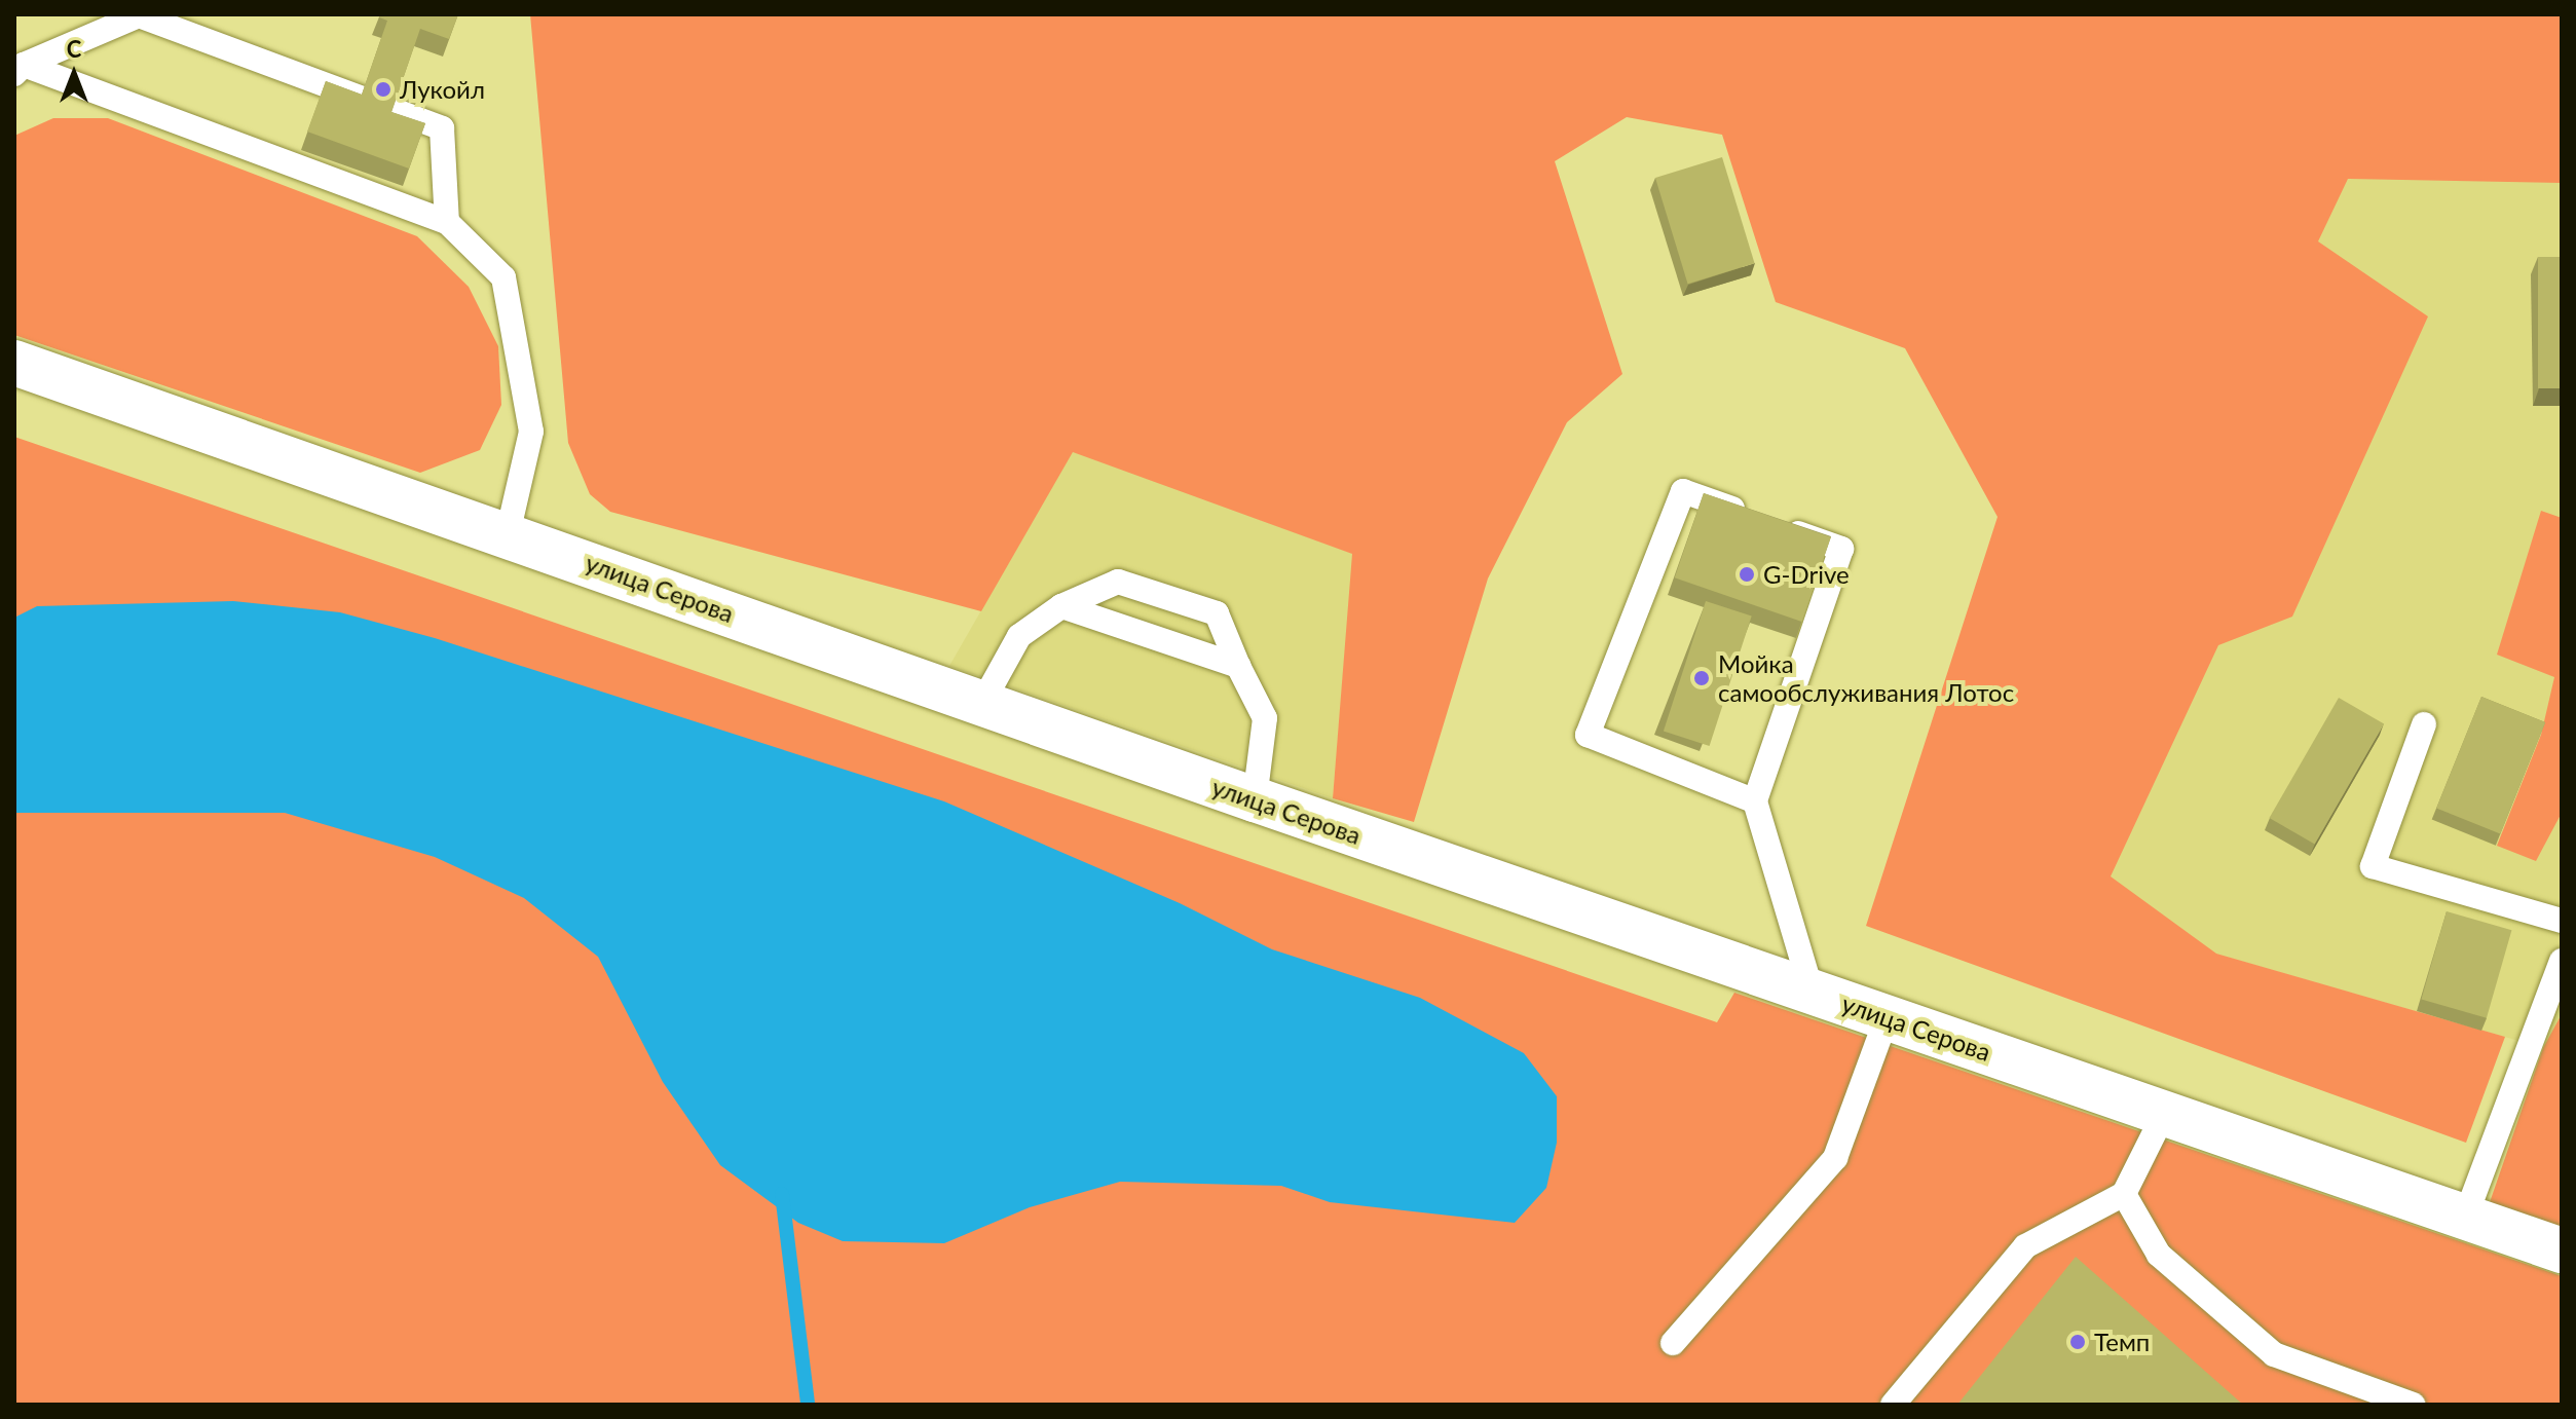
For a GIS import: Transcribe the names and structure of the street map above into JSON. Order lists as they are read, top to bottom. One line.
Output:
{"streets":{"main road":["улица Серова"]},"places":["Лукойл","G-Drive","Мойка самообслуживания Лотос","Темп"],"north":"top"}
